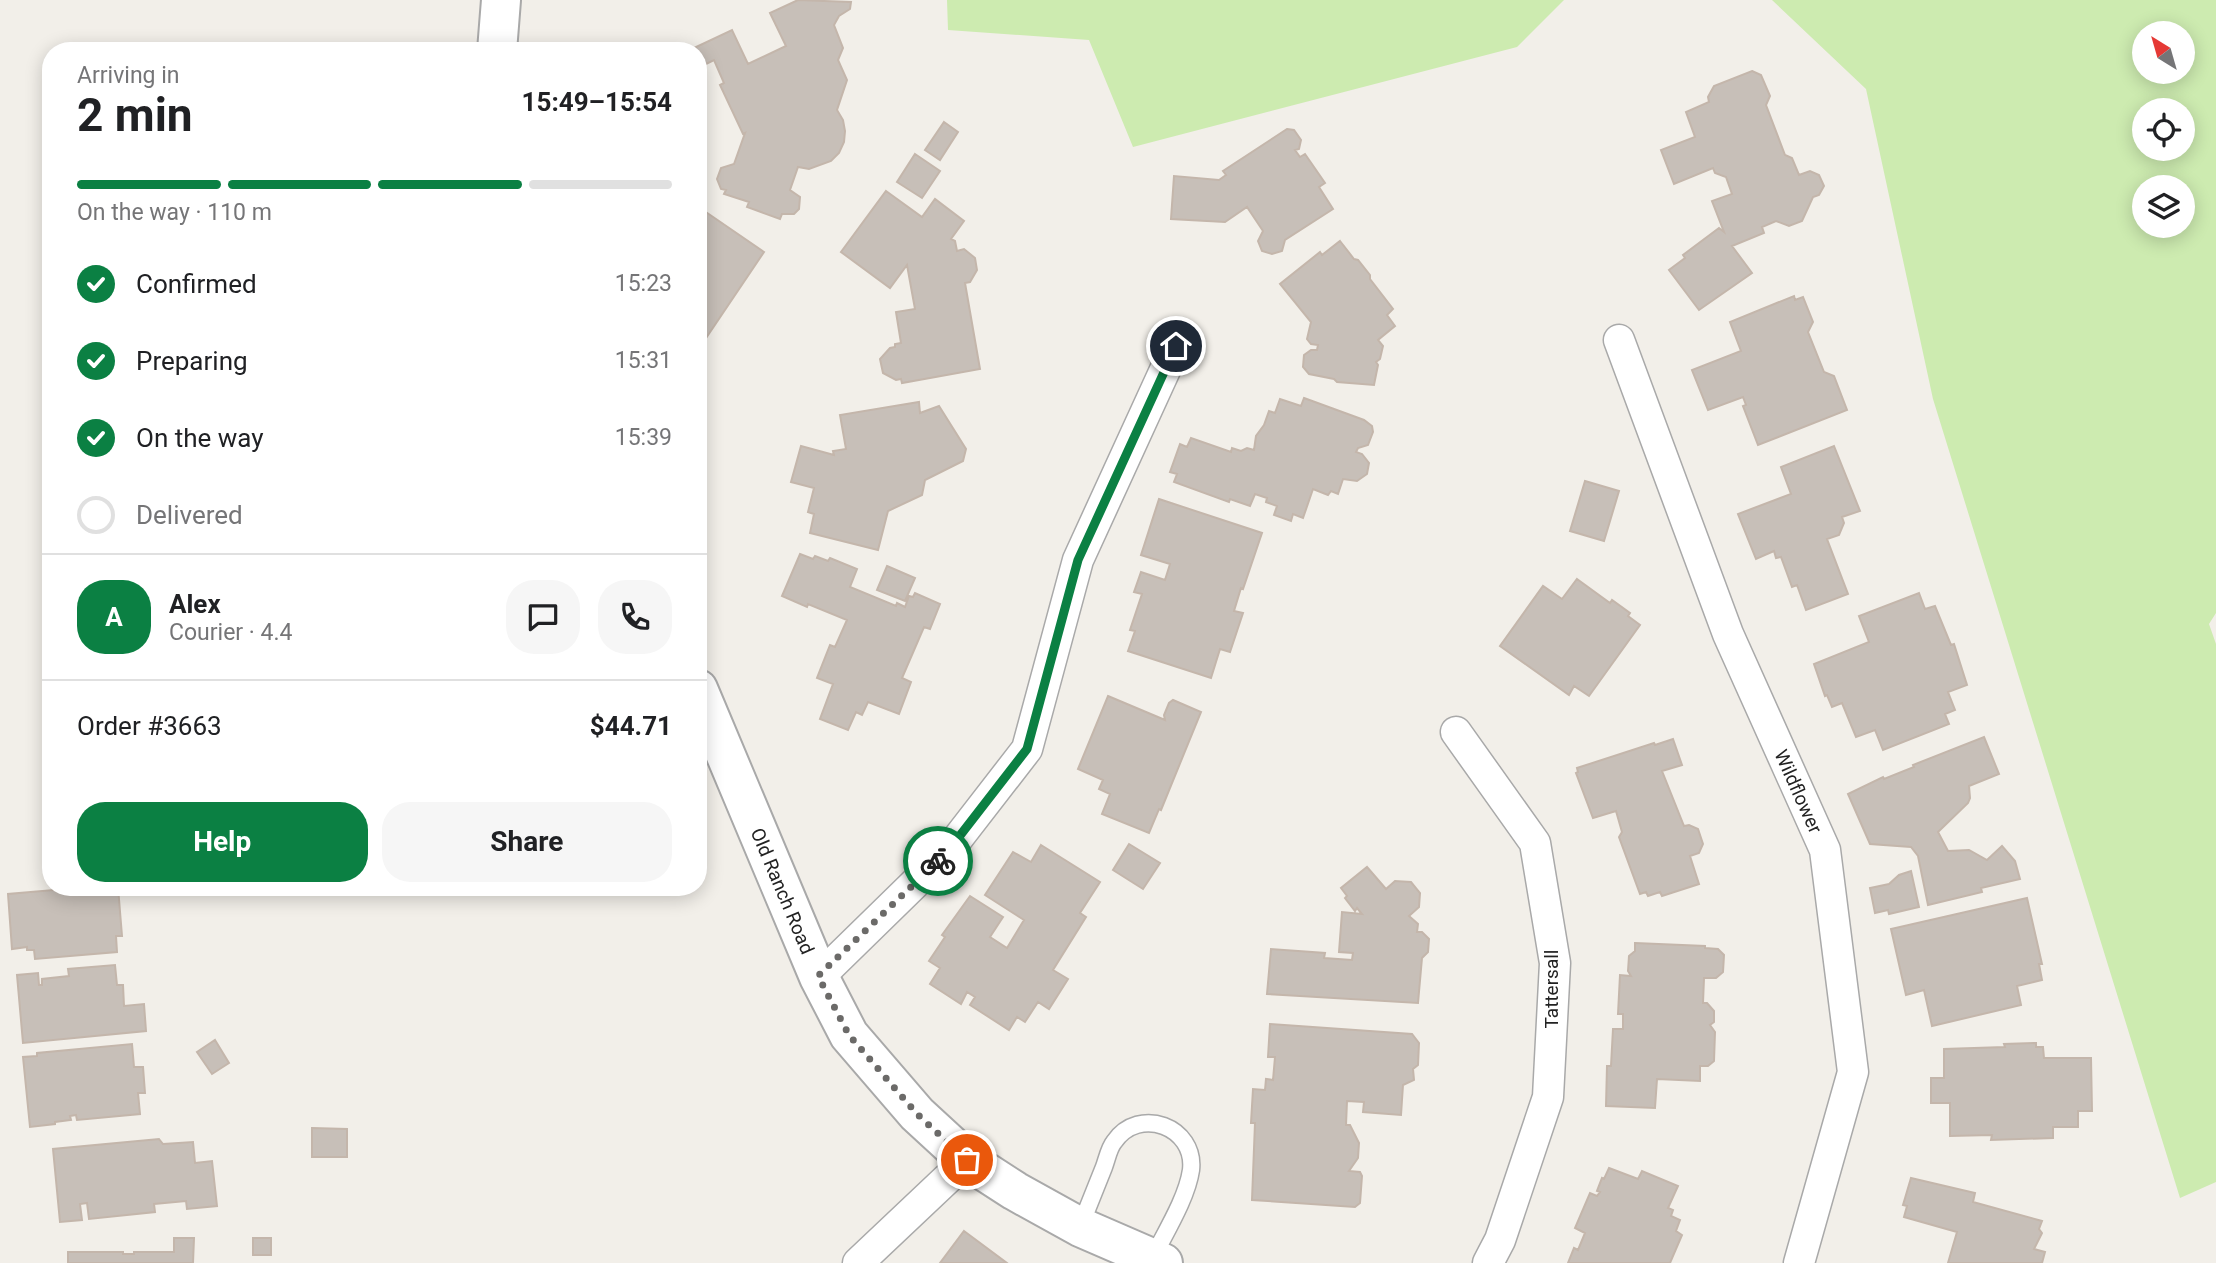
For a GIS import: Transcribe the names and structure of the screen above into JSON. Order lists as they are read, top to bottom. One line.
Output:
{"streets":{"street":["Wildflower","Old Ranch Road","Tattersall"]},"north":"top left","page":{"heading":["2 min","Arriving in","15:49–15:54"],"panel":["Alex","Courier · 4.4","Order #3663","$44.71"],"bar":"On the way · 110 m","list":[["Confirmed","15:23"],["Preparing","15:31"],["On the way","15:39"],"Delivered"],"round":"A","buttons":["Help","Share"]}}
